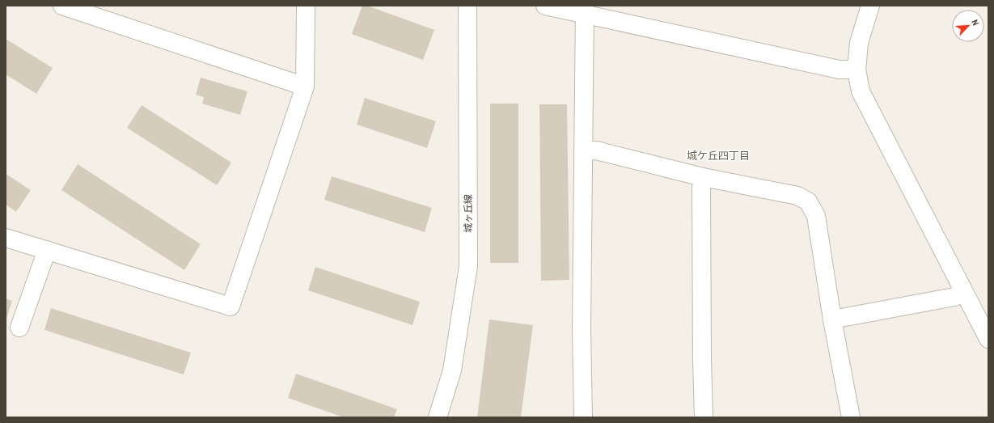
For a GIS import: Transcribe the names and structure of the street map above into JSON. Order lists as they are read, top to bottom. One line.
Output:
{"streets":{"street":["城ヶ丘線"]},"districts":["城ケ丘四丁目"],"north":"top right"}
